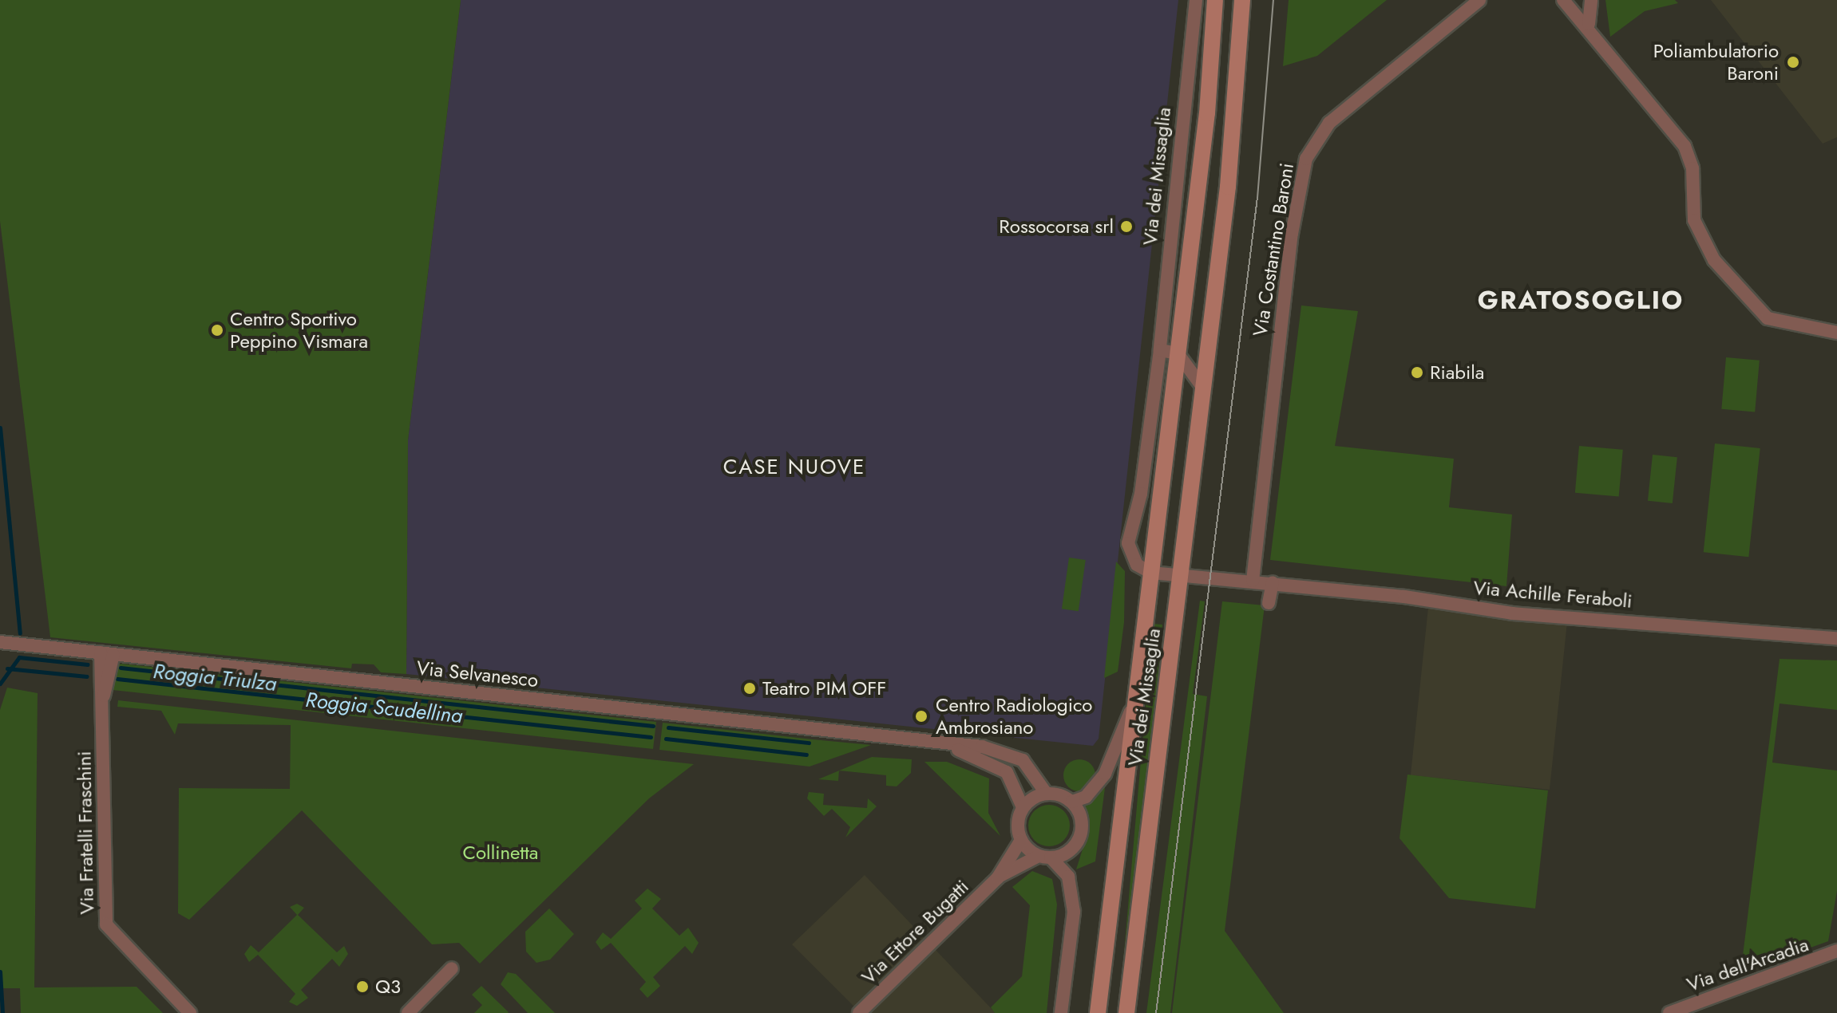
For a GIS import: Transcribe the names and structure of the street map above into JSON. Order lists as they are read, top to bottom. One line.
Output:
{"streets":{"main road":["Via dei Missaglia"],"street":["Via Costantino Baroni","Via Achille Feraboli","Via Selvanesco","Via Fratelli Fraschini","Via Ettore Bugatti","Via dell'Arcadia"]},"crossings":[["Via dei Missaglia","Via Achille Feraboli"],["Via Costantino Baroni","Via Achille Feraboli"],["Via Selvanesco","Via Fratelli Fraschini"],["Via Selvanesco","Via Ettore Bugatti"]],"districts":["GRATOSOGLIO","CASE NUOVE"],"water":["Roggia Triulza","Roggia Scudellina"],"parks":["Collinetta"],"places":["Poliambulatorio Baroni","Rossocorsa srl","Centro Sportivo Peppino Vismara","Riabila","Teatro PIM OFF","Centro Radiologico Ambrosiano","Q3"]}
